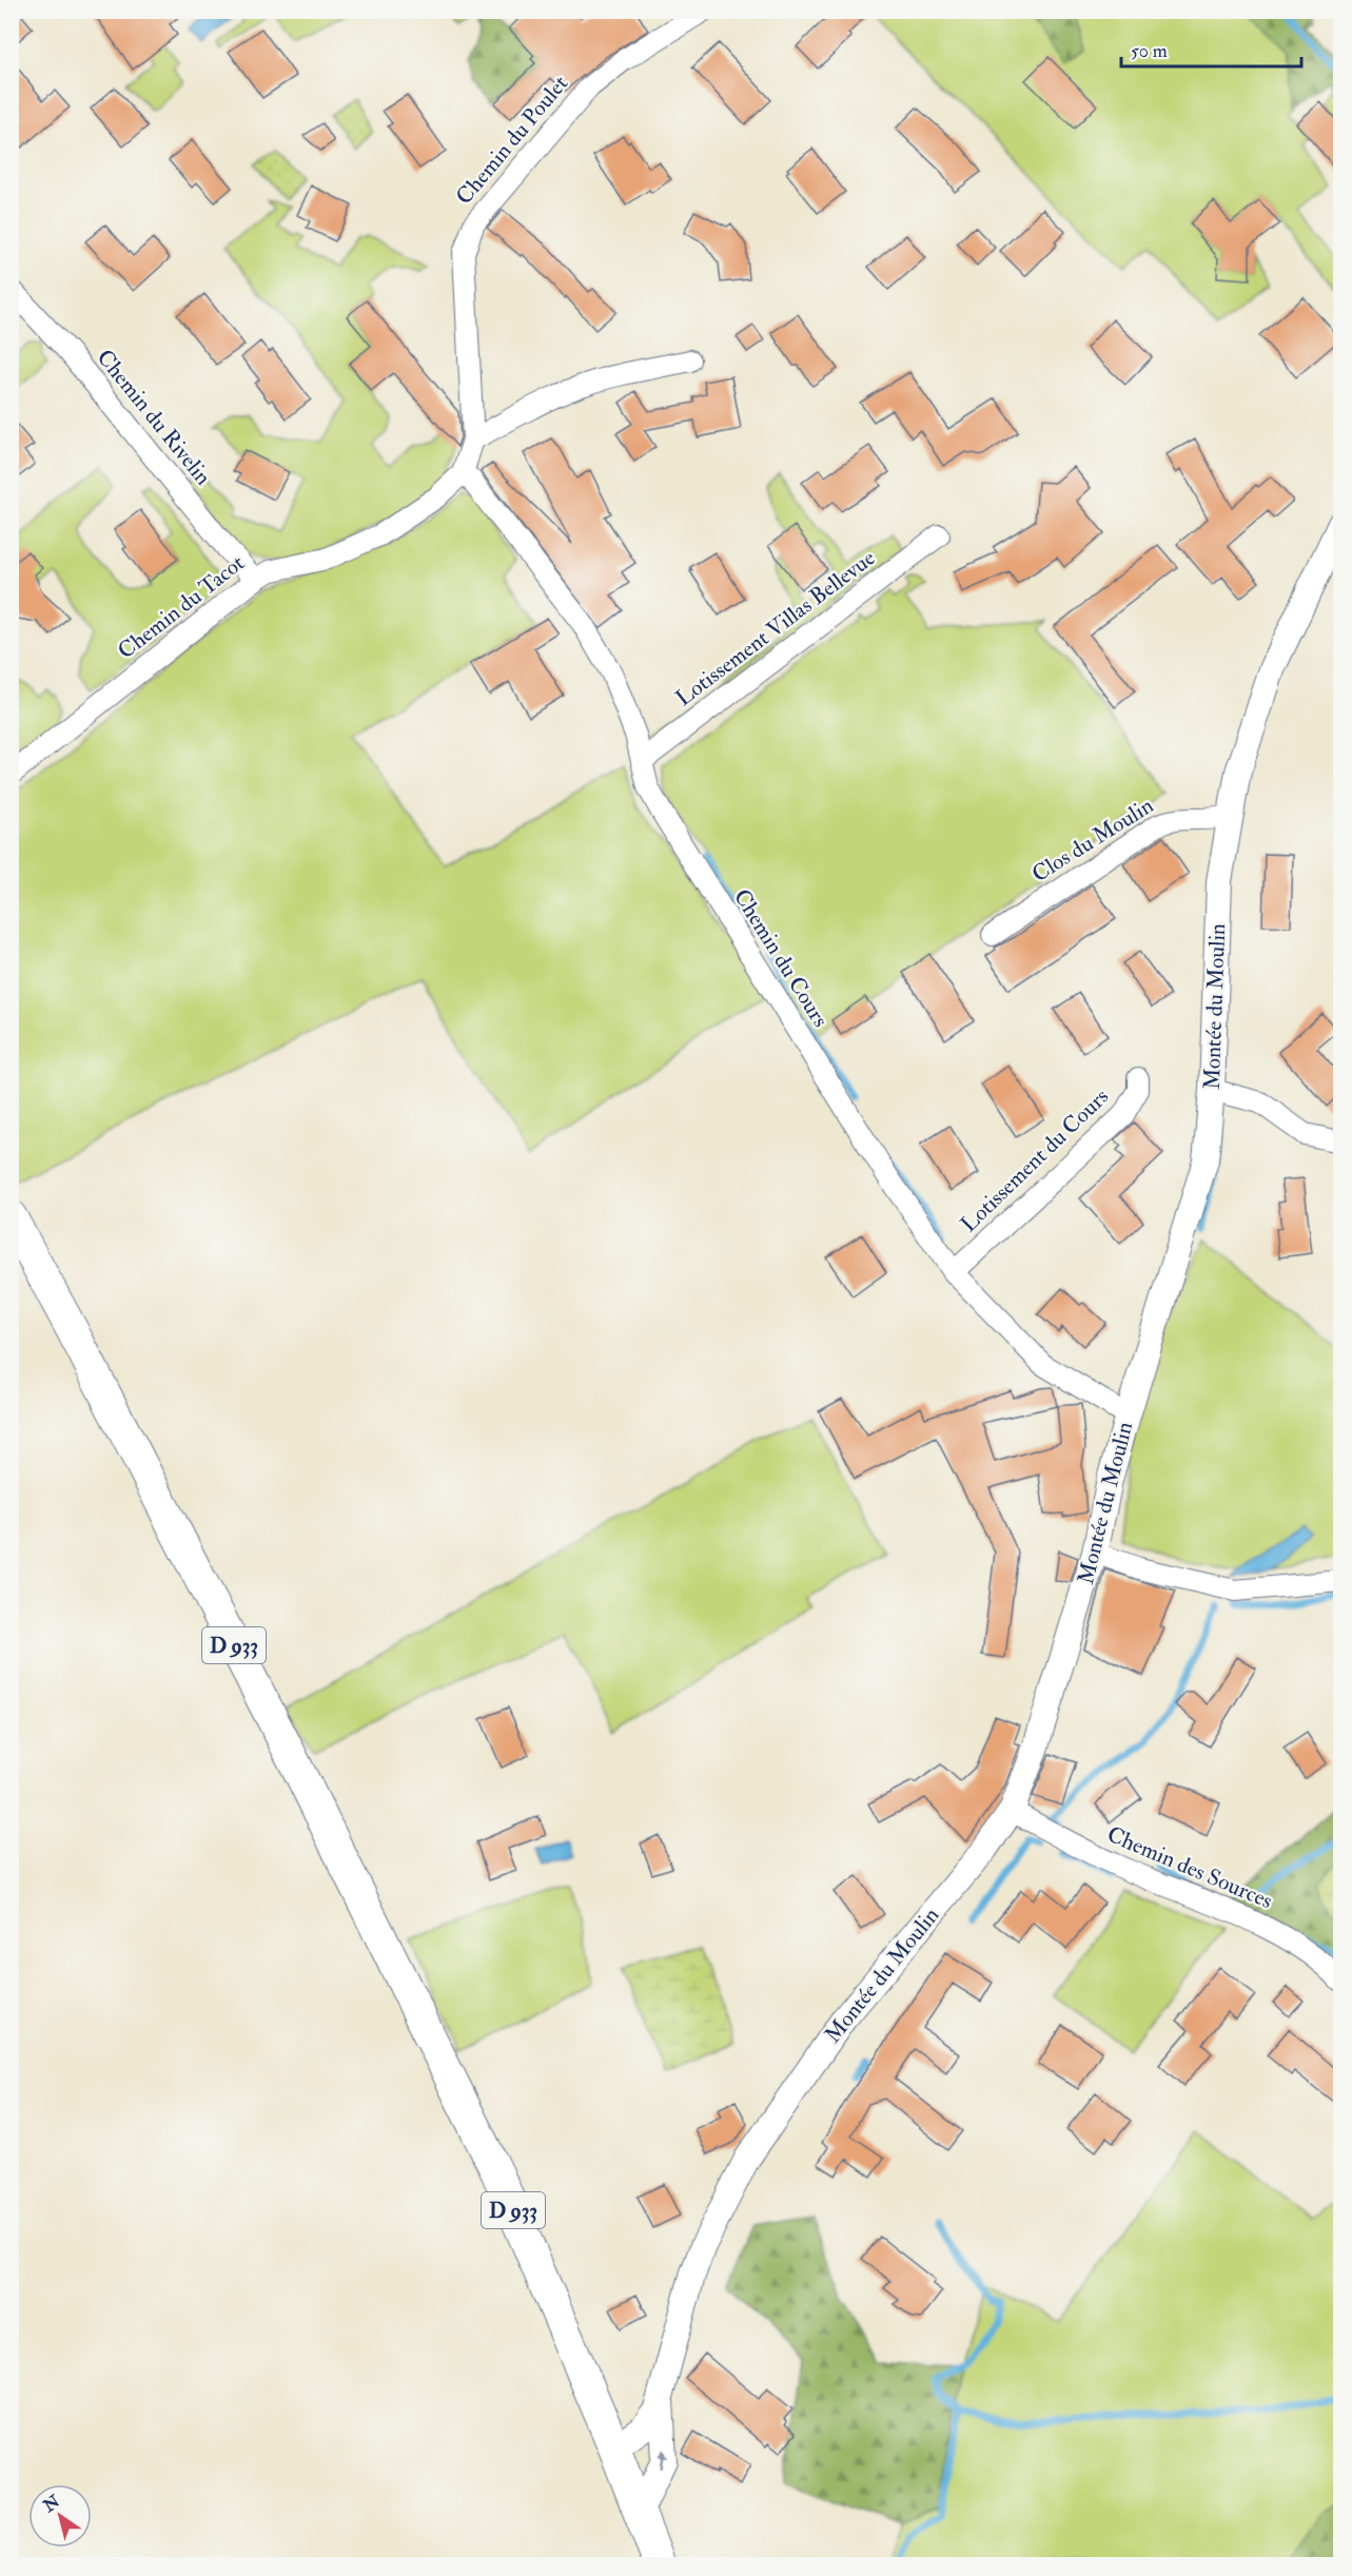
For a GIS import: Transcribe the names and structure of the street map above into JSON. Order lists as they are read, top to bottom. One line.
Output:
{"streets":{"main road":["D 933"],"street":["Chemin du Poulet","Chemin du Rivelin","Chemin du Tacot","Lotissement Villas Bellevue","Clos du Moulin","Chemin du Cours","Montée du Moulin","Lotissement du Cours","Chemin des Sources"]},"crossings":[["Chemin du Poulet","Chemin du Tacot"],["Chemin du Poulet","Chemin du Cours"],["Chemin du Rivelin","Chemin du Tacot"],["Chemin du Tacot","Chemin du Cours"],["Lotissement Villas Bellevue","Chemin du Cours"],["Clos du Moulin","Montée du Moulin"],["Chemin du Cours","Montée du Moulin"],["Chemin du Cours","Lotissement du Cours"],["Montée du Moulin","D 933"],["Montée du Moulin","Chemin des Sources"]],"scale_bar":"50 m","north":"top left"}
